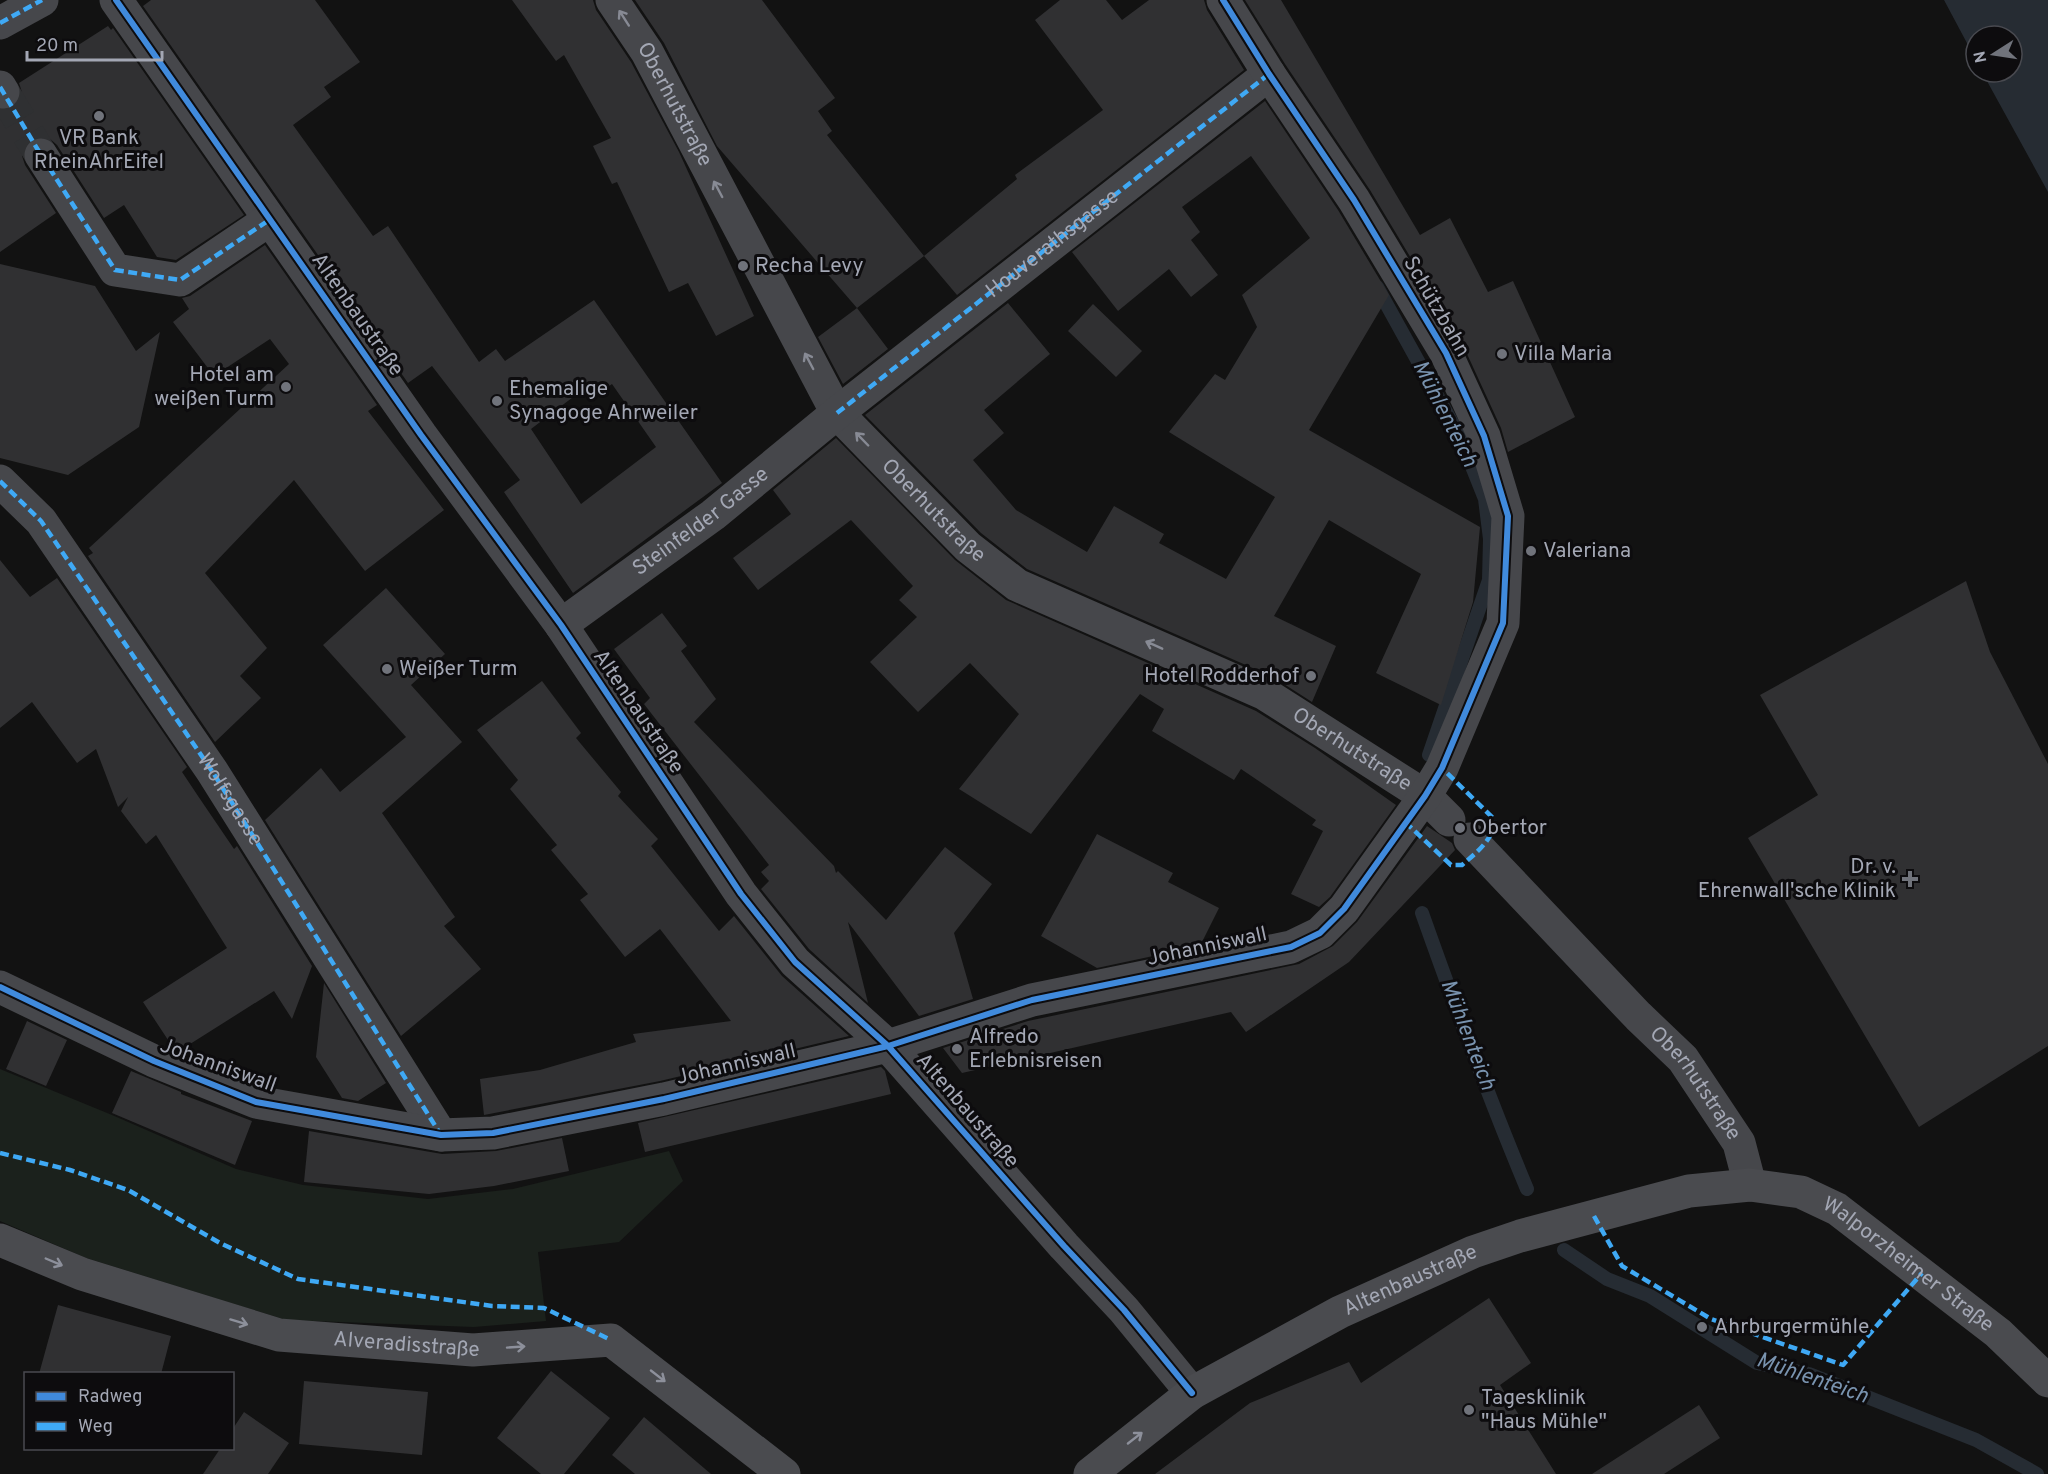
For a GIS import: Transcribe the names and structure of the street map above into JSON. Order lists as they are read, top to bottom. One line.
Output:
{"streets":{"street":["Oberhutstraße","Houverathsgasse","Schützbahn","Altenbaustraße","Steinfelder Gasse","Wolfsgasse","Johanniswall","Walporzheimer Straße","Alveradisstraße"]},"crossings":[["Oberhutstraße","Houverathsgasse"],["Oberhutstraße","Schützbahn"],["Oberhutstraße","Altenbaustraße"],["Oberhutstraße","Steinfelder Gasse"],["Oberhutstraße","Johanniswall"],["Oberhutstraße","Walporzheimer Straße"],["Houverathsgasse","Schützbahn"],["Houverathsgasse","Steinfelder Gasse"],["Schützbahn","Johanniswall"],["Altenbaustraße","Steinfelder Gasse"],["Altenbaustraße","Johanniswall"],["Altenbaustraße","Walporzheimer Straße"],["Wolfsgasse","Johanniswall"]],"one_way":["Oberhutstraße","Alveradisstraße"],"water":["Mühlenteich"],"places":{"other":["VR Bank RheinAhrEifel","Recha Levy","Villa Maria","Hotel am weißen Turm","Ehemalige Synagoge Ahrweiler","Valeriana","Weißer Turm","Hotel Rodderhof","Obertor","Alfredo Erlebnisreisen","Ahrburgermühle","Tagesklinik \"Haus Mühle\""],"health":["Dr. v. Ehrenwall'sche Klinik"]},"legend":["Radweg","Weg"],"scale_bar":"20 m","north":"left"}
